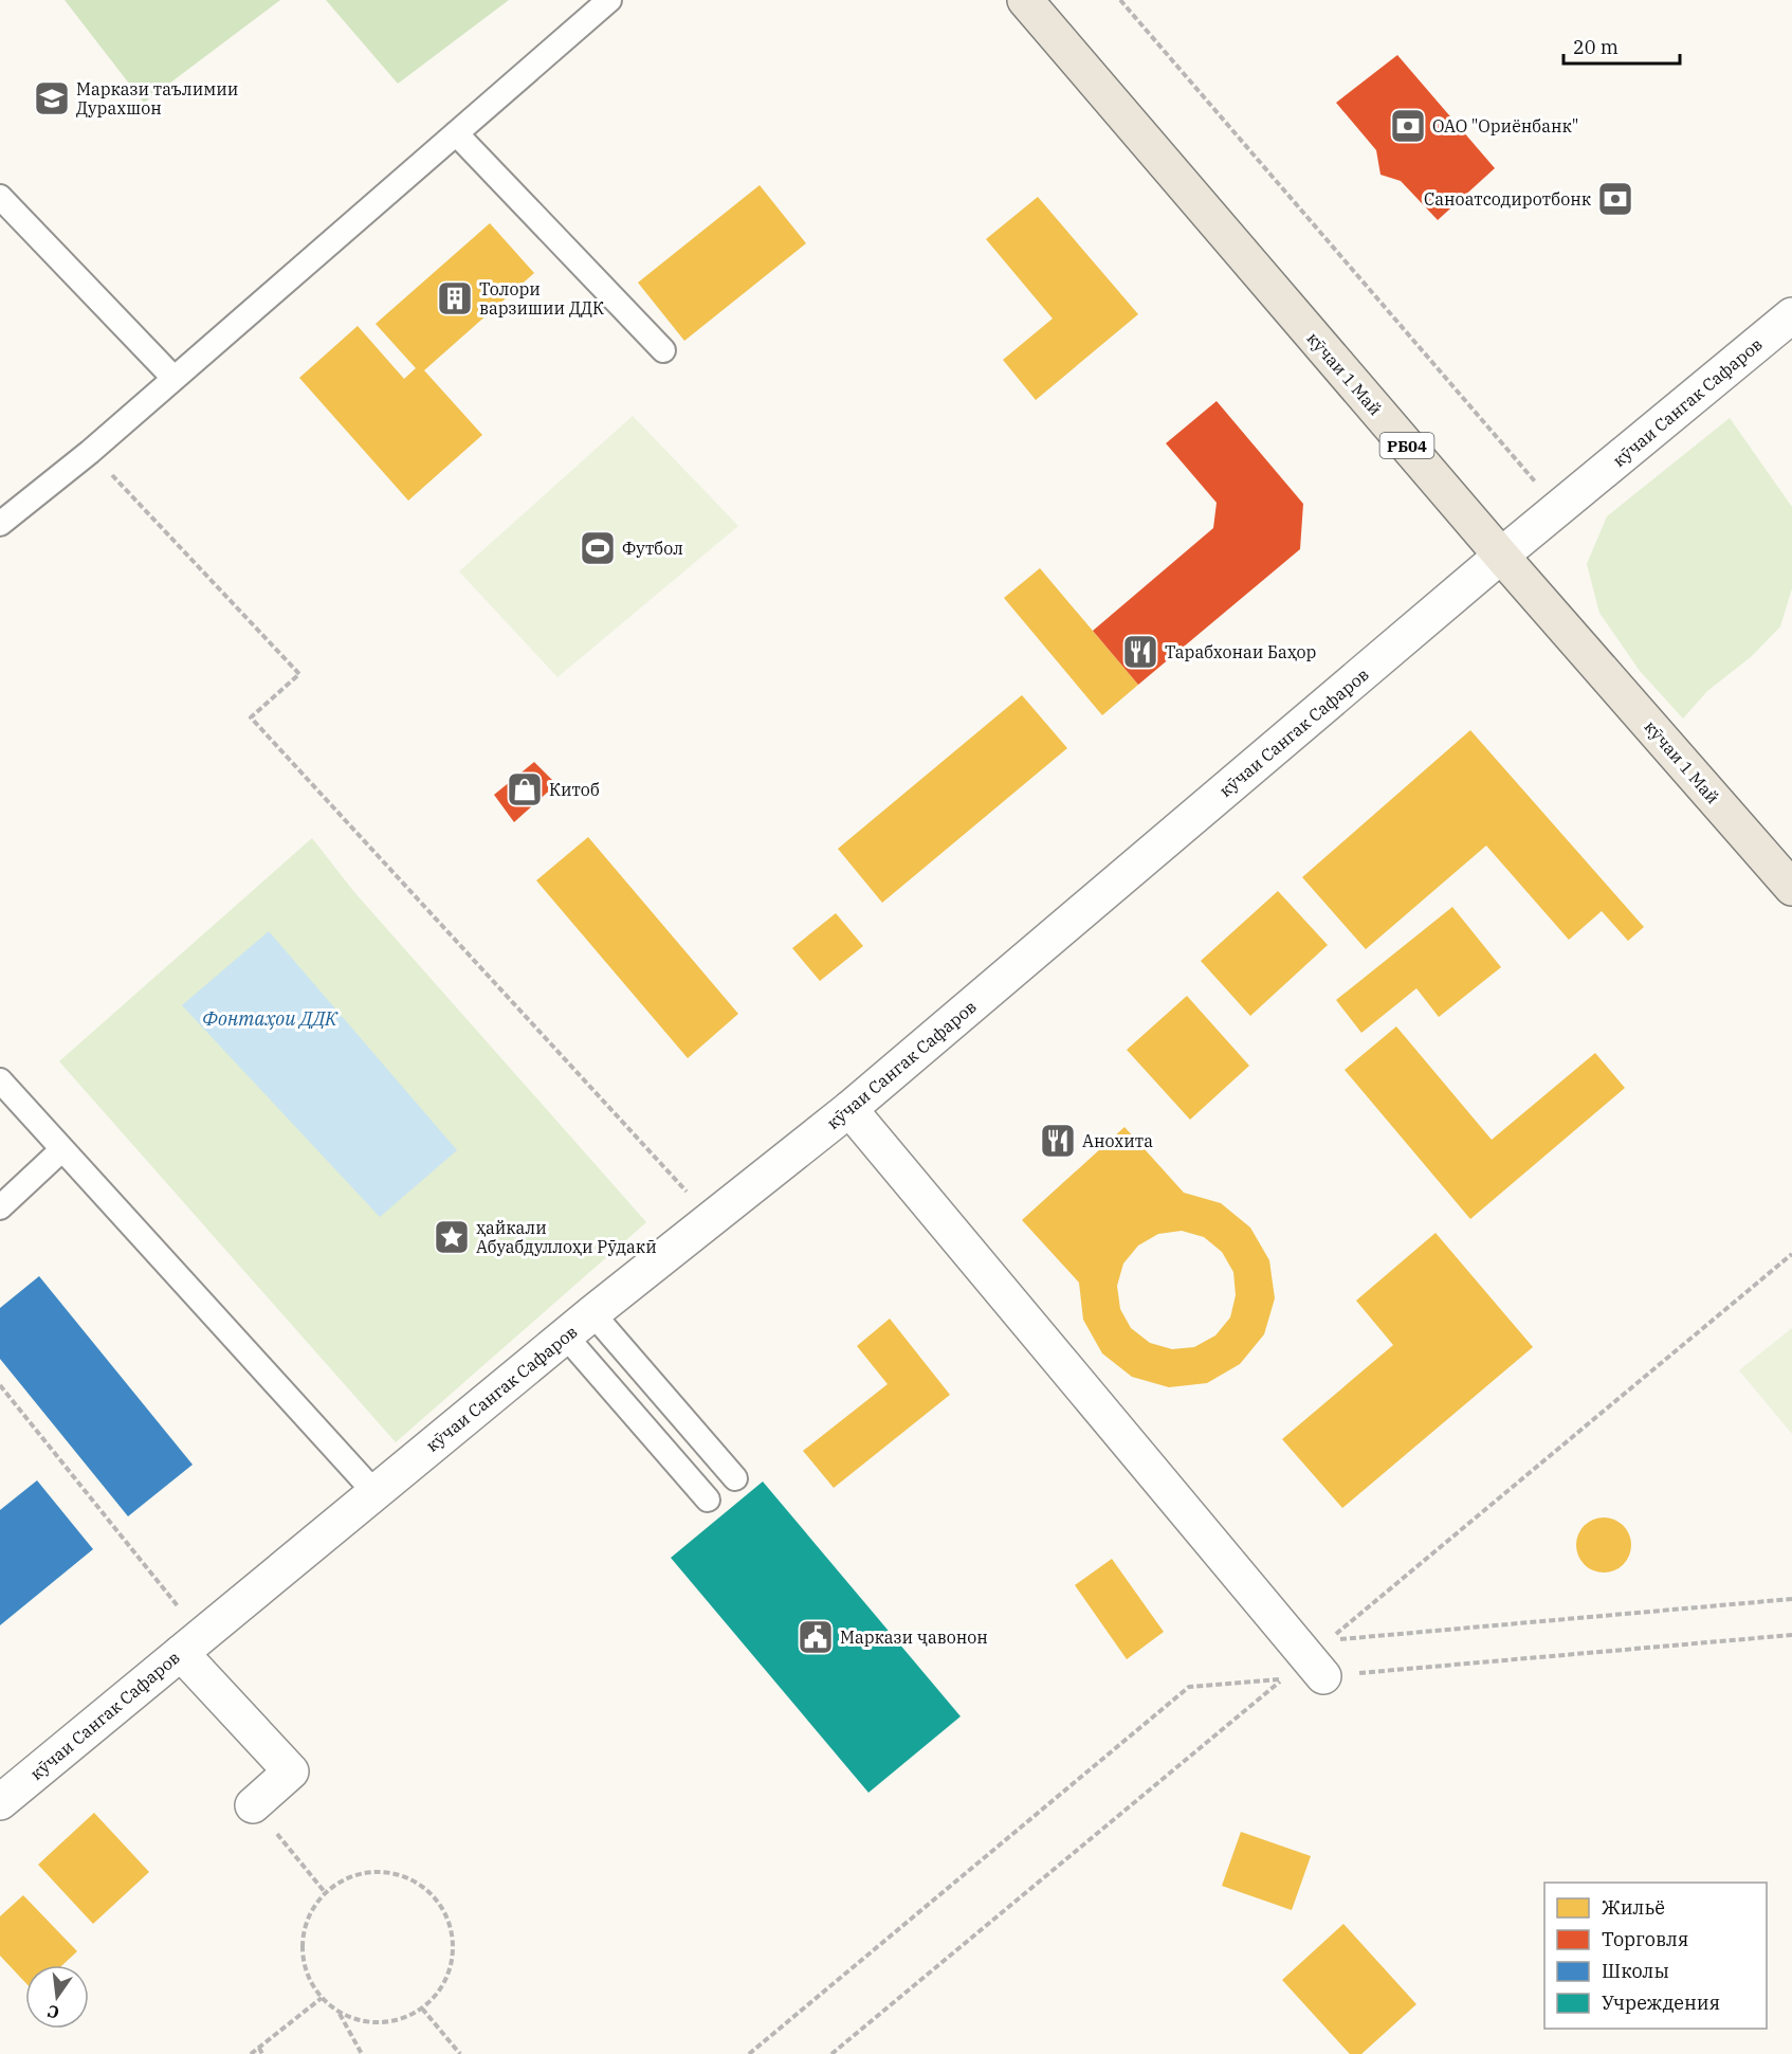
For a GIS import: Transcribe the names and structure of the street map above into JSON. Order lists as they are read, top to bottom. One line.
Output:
{"streets":{"main road":["кӯчаи 1 Май","РБ04"],"street":["кӯчаи Сангак Сафаров"]},"crossings":[["кӯчаи 1 Май","кӯчаи Сангак Сафаров"]],"water":["Фонтаҳои ДДК"],"places":{"school or university":["Маркази таълимии Дурахшон"],"bank":["ОАО \"Ориёнбанк\"","Саноатсодиротбонк"],"building":["Толори варзишии ДДК"],"sports":["Футбол"],"restaurant":["Тарабхонаи Баҳор","Анохита"],"shop":["Китоб"],"place":["ҳайкали Абуабдуллоҳи Рӯдакӣ"],"public building":["Маркази ҷавонон"]},"legend":["Жильё","Торговля","Школы","Учреждения"],"scale_bar":"20 m","north":"bottom"}
